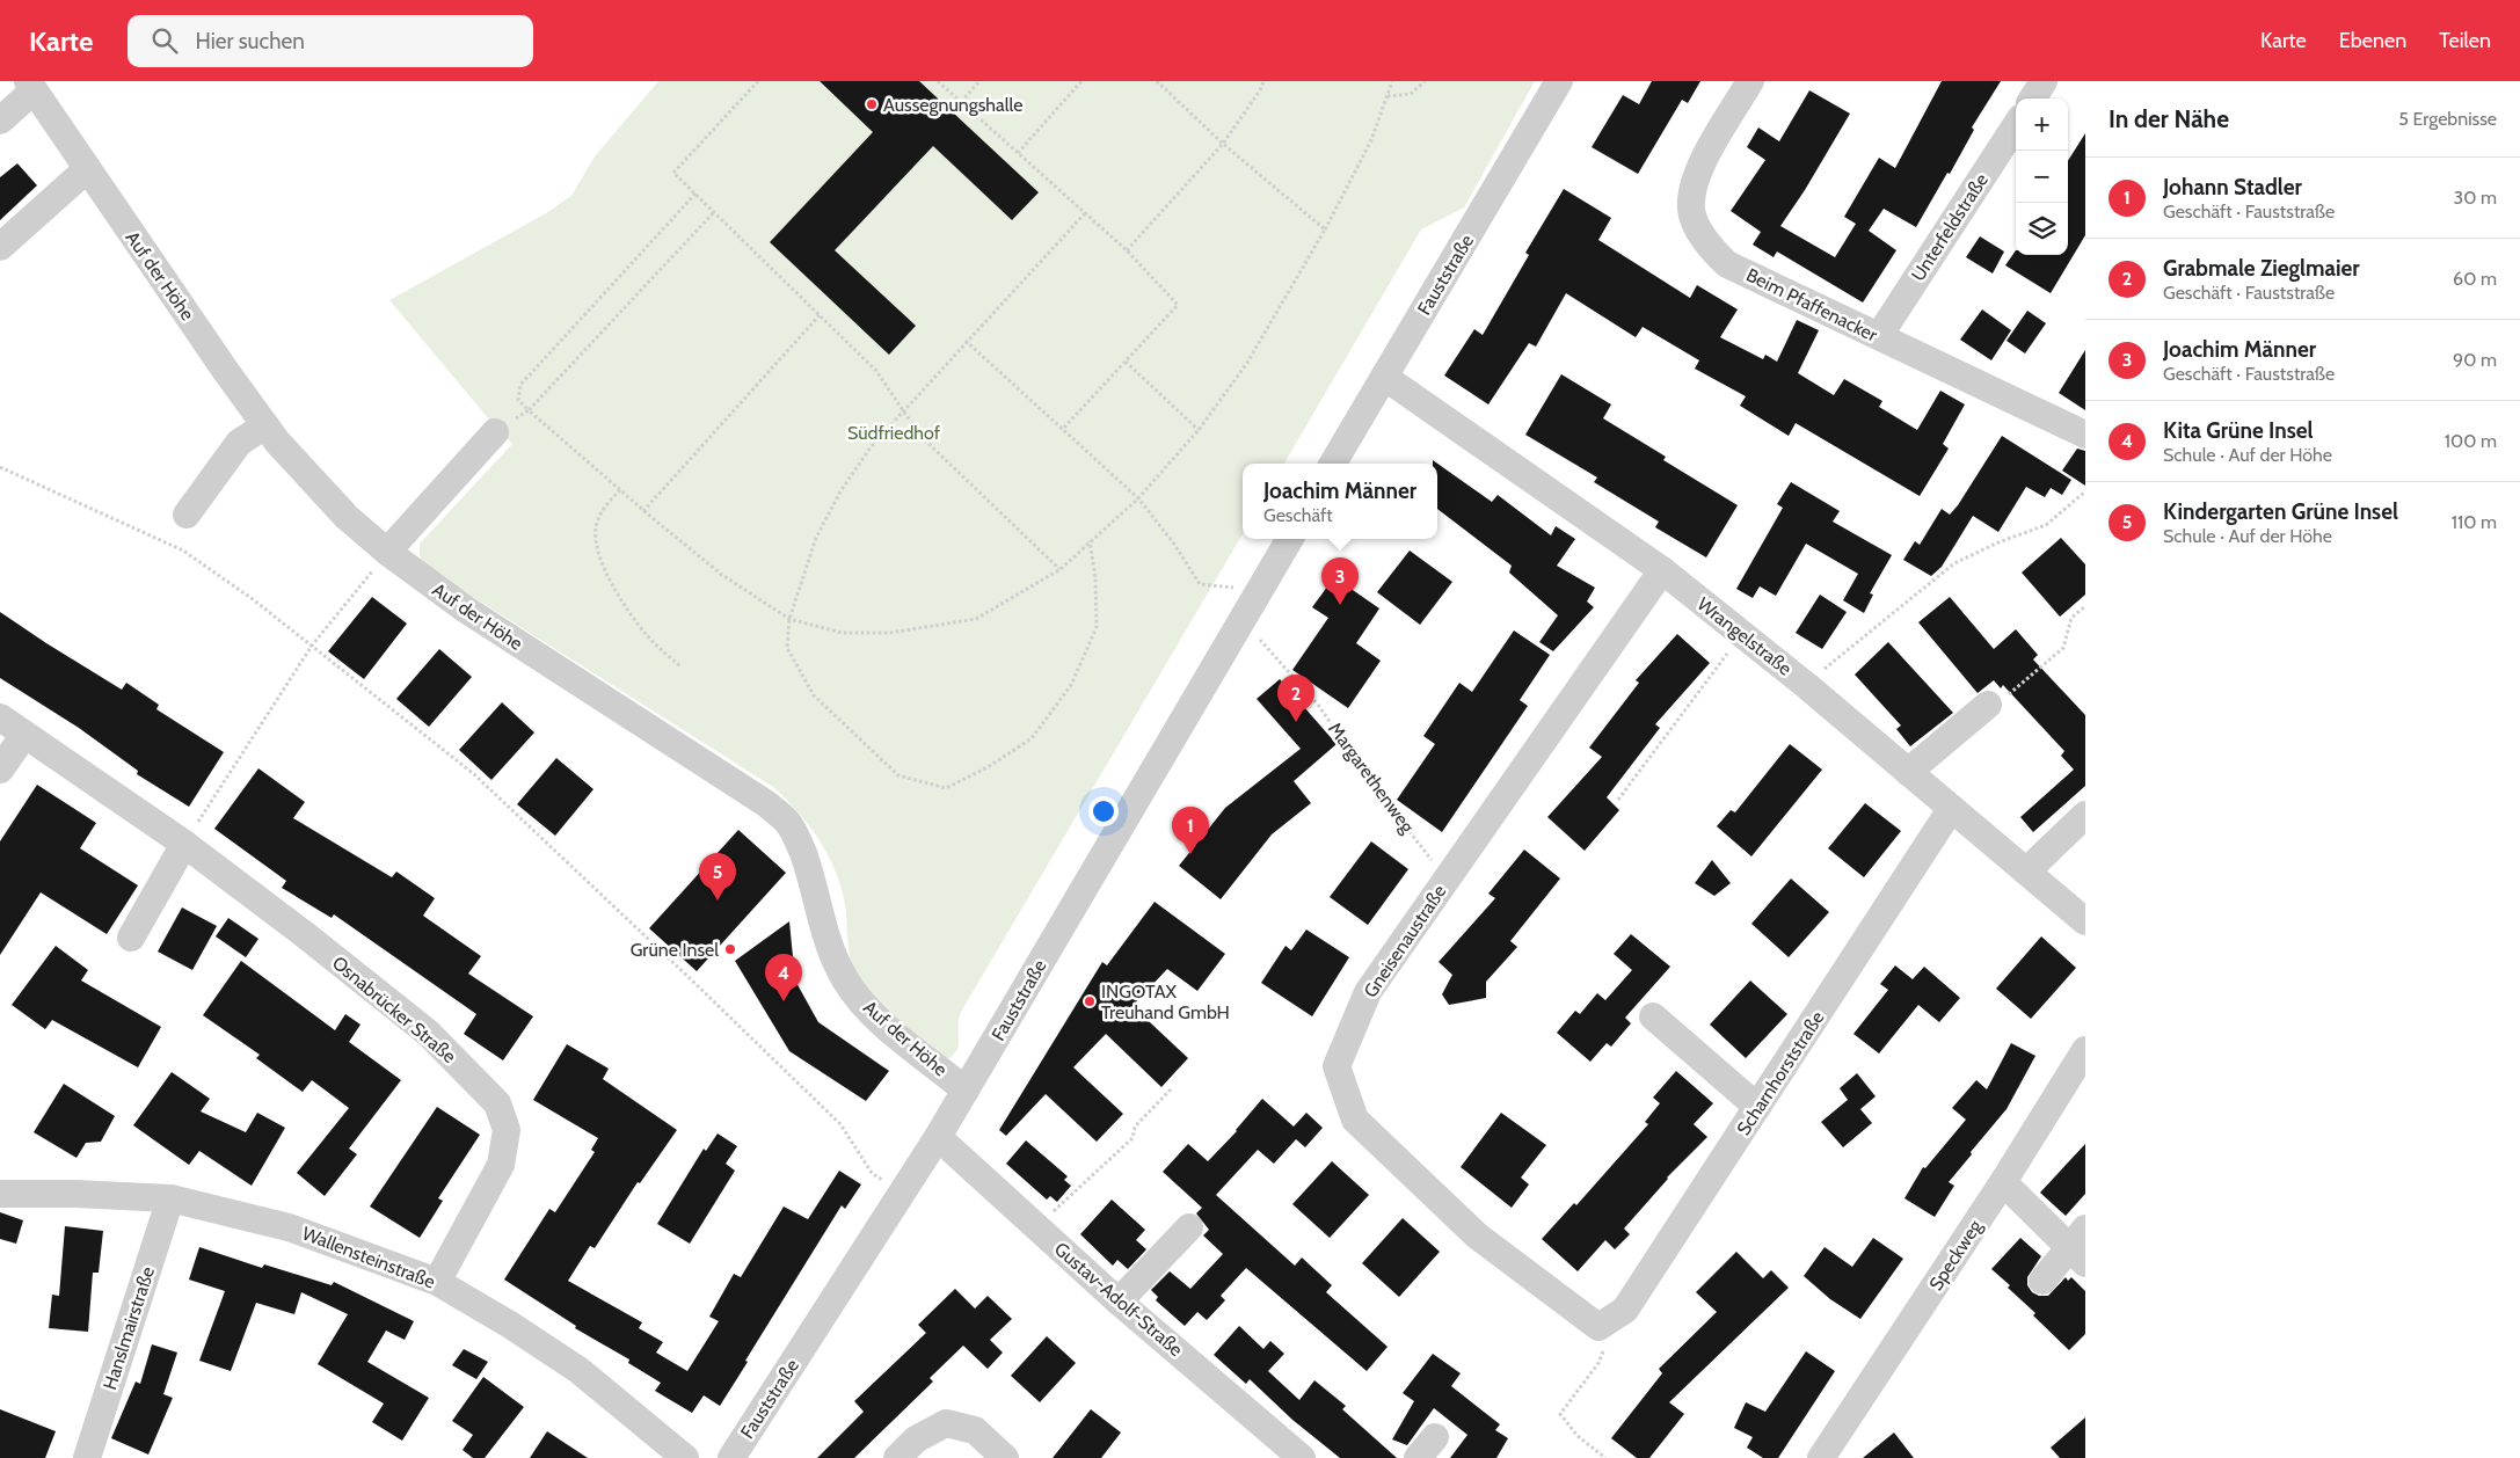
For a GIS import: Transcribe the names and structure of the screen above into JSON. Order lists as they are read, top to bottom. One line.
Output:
{"streets":{"street":["Unterfeldstraße","Fauststraße","Auf der Höhe","Beim Pfaffenacker","Wrangelstraße","Gneisenaustraße","Osnabrücker Straße","Scharnhorststraße","Speckweg","Wallensteinstraße","Gustav-Adolf-Straße","Hanslmairstraße"],"path":["Margarethenweg"]},"crossings":[["Unterfeldstraße","Beim Pfaffenacker"],["Fauststraße","Auf der Höhe"],["Fauststraße","Wrangelstraße"],["Fauststraße","Gustav-Adolf-Straße"],["Wrangelstraße","Gneisenaustraße"],["Wrangelstraße","Scharnhorststraße"],["Margarethenweg","Gneisenaustraße"],["Gneisenaustraße","Scharnhorststraße"],["Osnabrücker Straße","Wallensteinstraße"],["Wallensteinstraße","Hanslmairstraße"]],"parks":["Südfriedhof"],"places":["Aussegnungshalle","Grüne Insel","INGOTAX Treuhand GmbH"],"page":{"header":"Karte","search":"Hier suchen","nav":["Karte","Ebenen","Teilen"],"heading":["In der Nähe","5 Ergebnisse"],"map_buttons":["+","−"],"list":[{"mark":"1","name":"Johann Stadler","note":"Geschäft · Fauststraße","value":"30 m"},{"mark":"2","name":"Grabmale Zieglmaier","note":"Geschäft · Fauststraße","value":"60 m"},{"mark":"3","name":"Joachim Männer","note":"Geschäft · Fauststraße","value":"90 m"},{"mark":"4","name":"Kita Grüne Insel","note":"Schule · Auf der Höhe","value":"100 m"},{"mark":"5","name":"Kindergarten Grüne Insel","note":"Schule · Auf der Höhe","value":"110 m"}],"popup":["Joachim Männer","Geschäft"],"pins":["3","2","1","5","4"]}}
